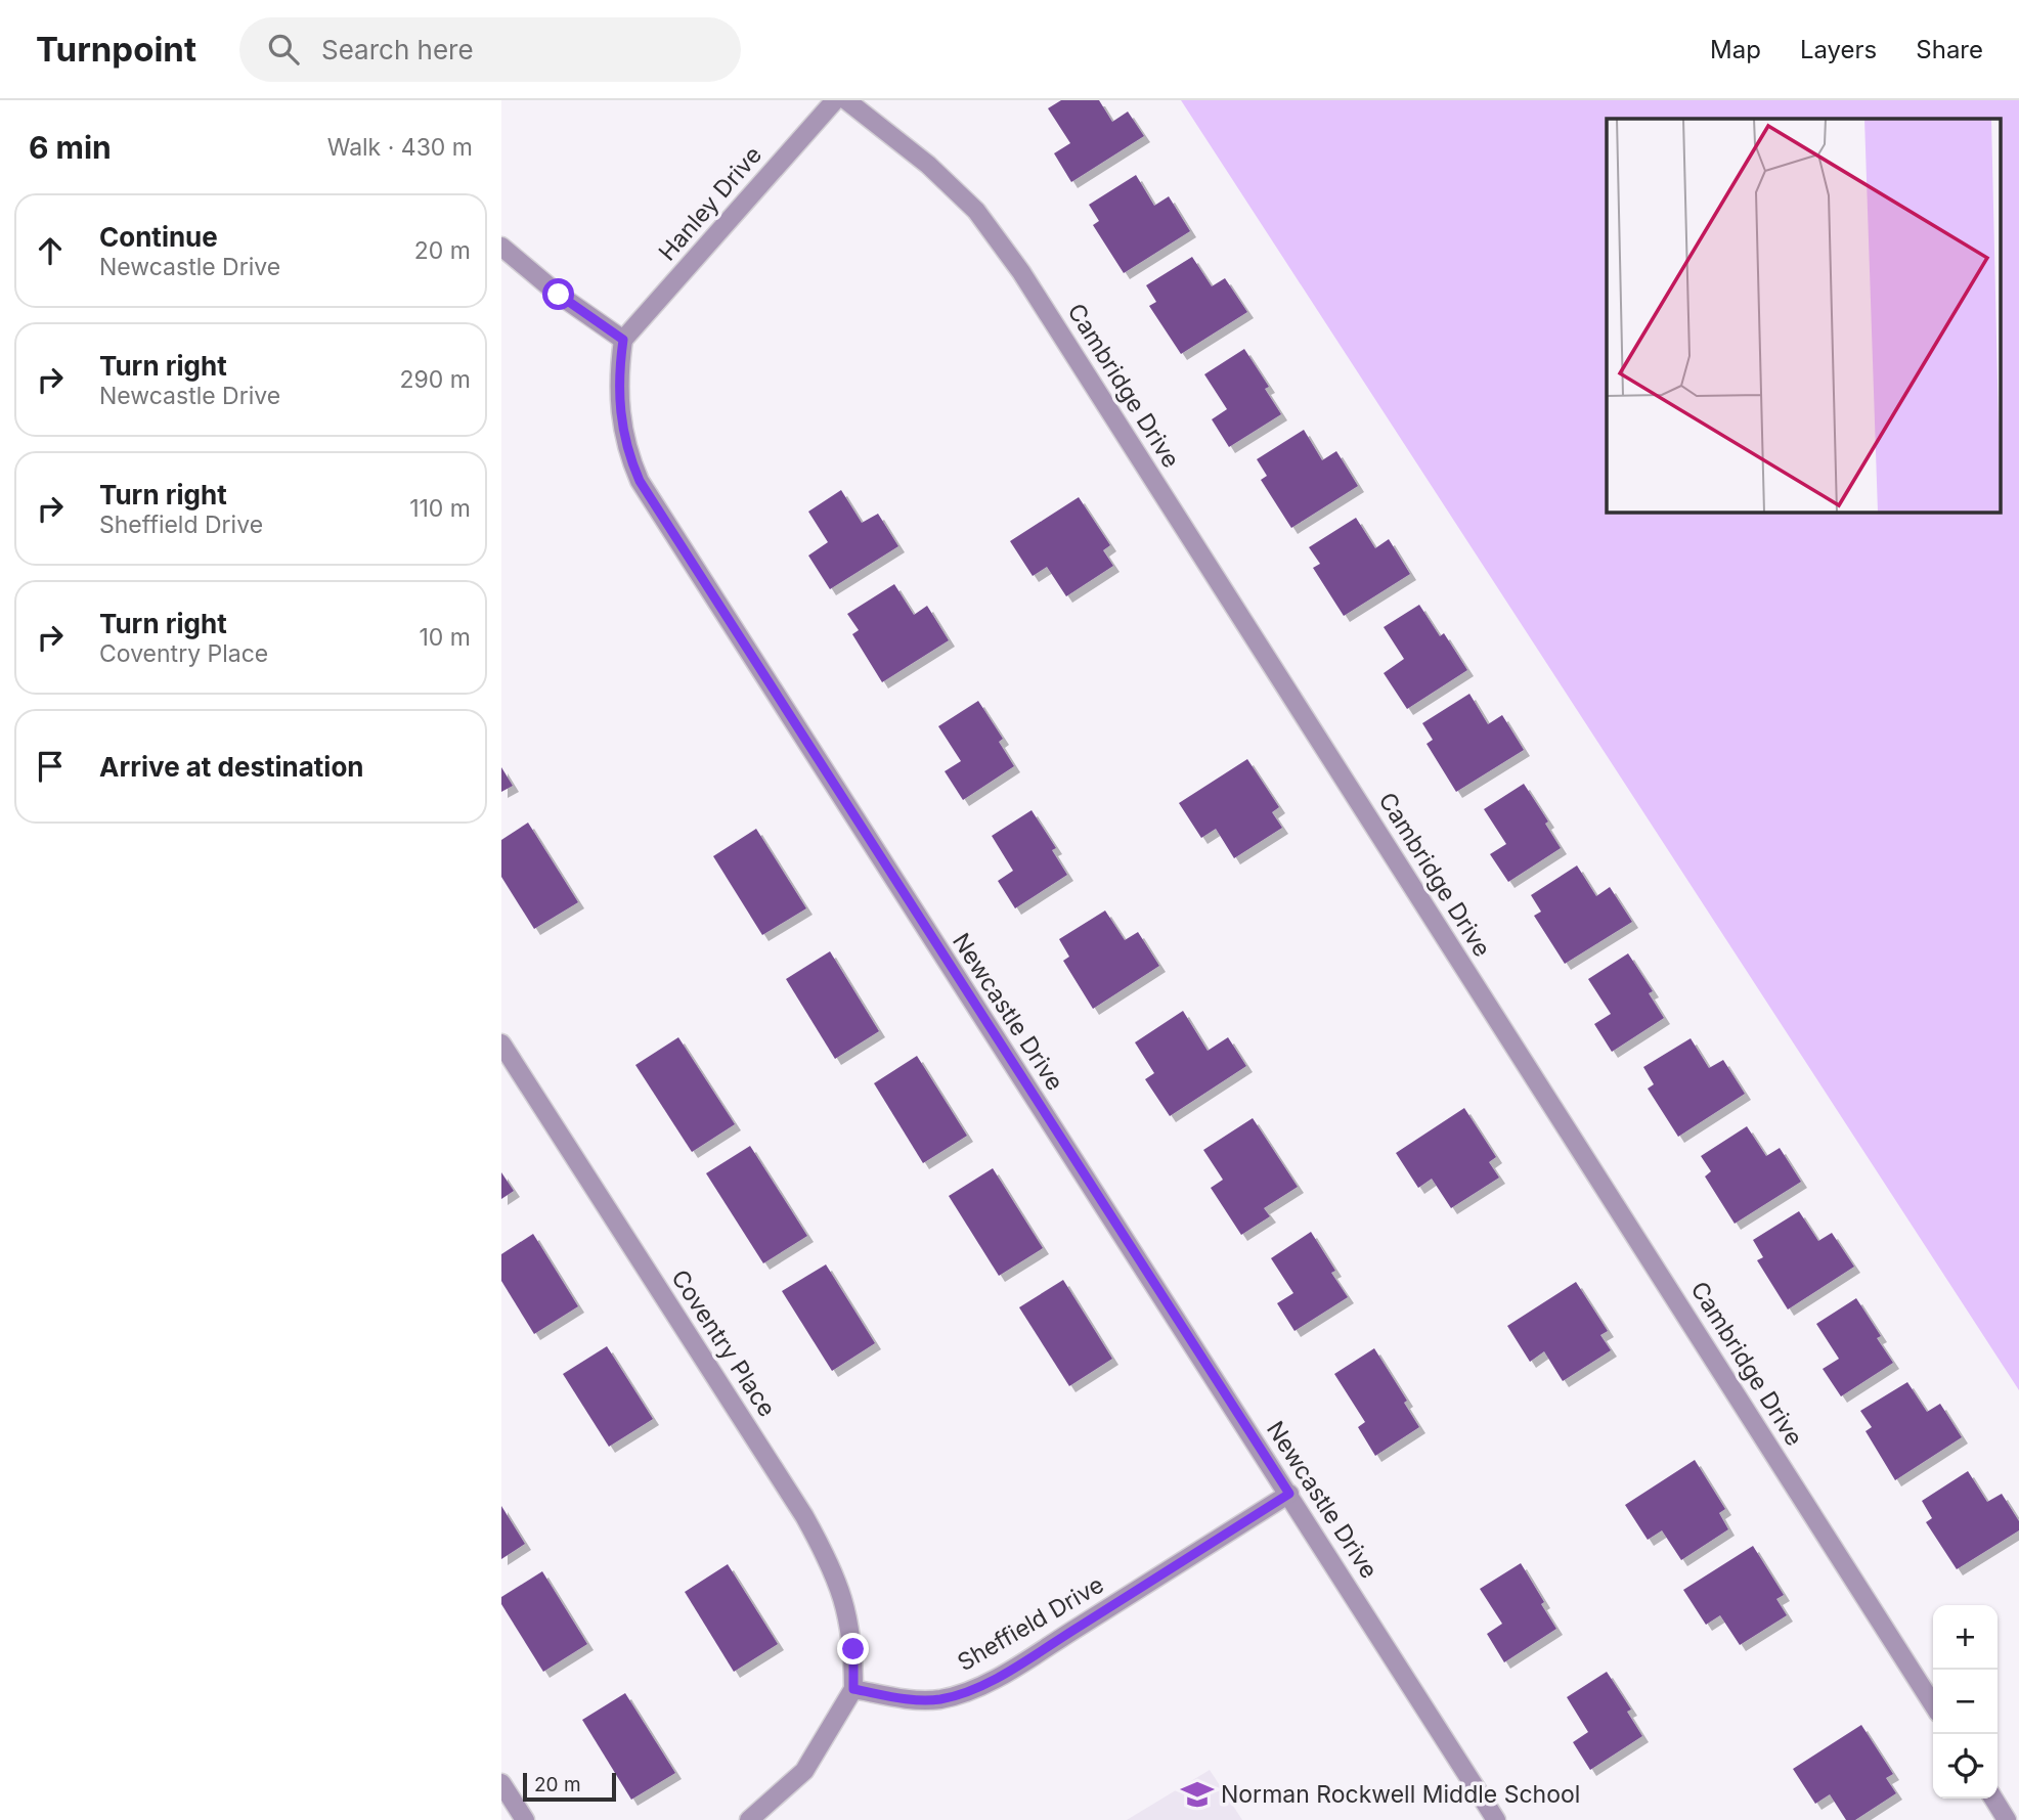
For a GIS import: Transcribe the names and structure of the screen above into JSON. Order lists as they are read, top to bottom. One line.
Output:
{"streets":{"street":["Hanley Drive","Cambridge Drive","Newcastle Drive","Coventry Place","Sheffield Drive"]},"crossings":[["Hanley Drive","Newcastle Drive"],["Newcastle Drive","Sheffield Drive"],["Coventry Place","Sheffield Drive"]],"places":{"school or university":["Norman Rockwell Middle School"]},"scale_bar":"20 m","page":{"header":"Turnpoint","search":"Search here","nav":["Map","Layers","Share"],"heading":["6 min","Walk · 430 m"],"list":[["Continue","Newcastle Drive","20 m"],["Turn right","Newcastle Drive","290 m"],["Turn right","Sheffield Drive","110 m"],["Turn right","Coventry Place","10 m"],"Arrive at destination"],"map_buttons":["+","−"],"scale":"20 m"}}
